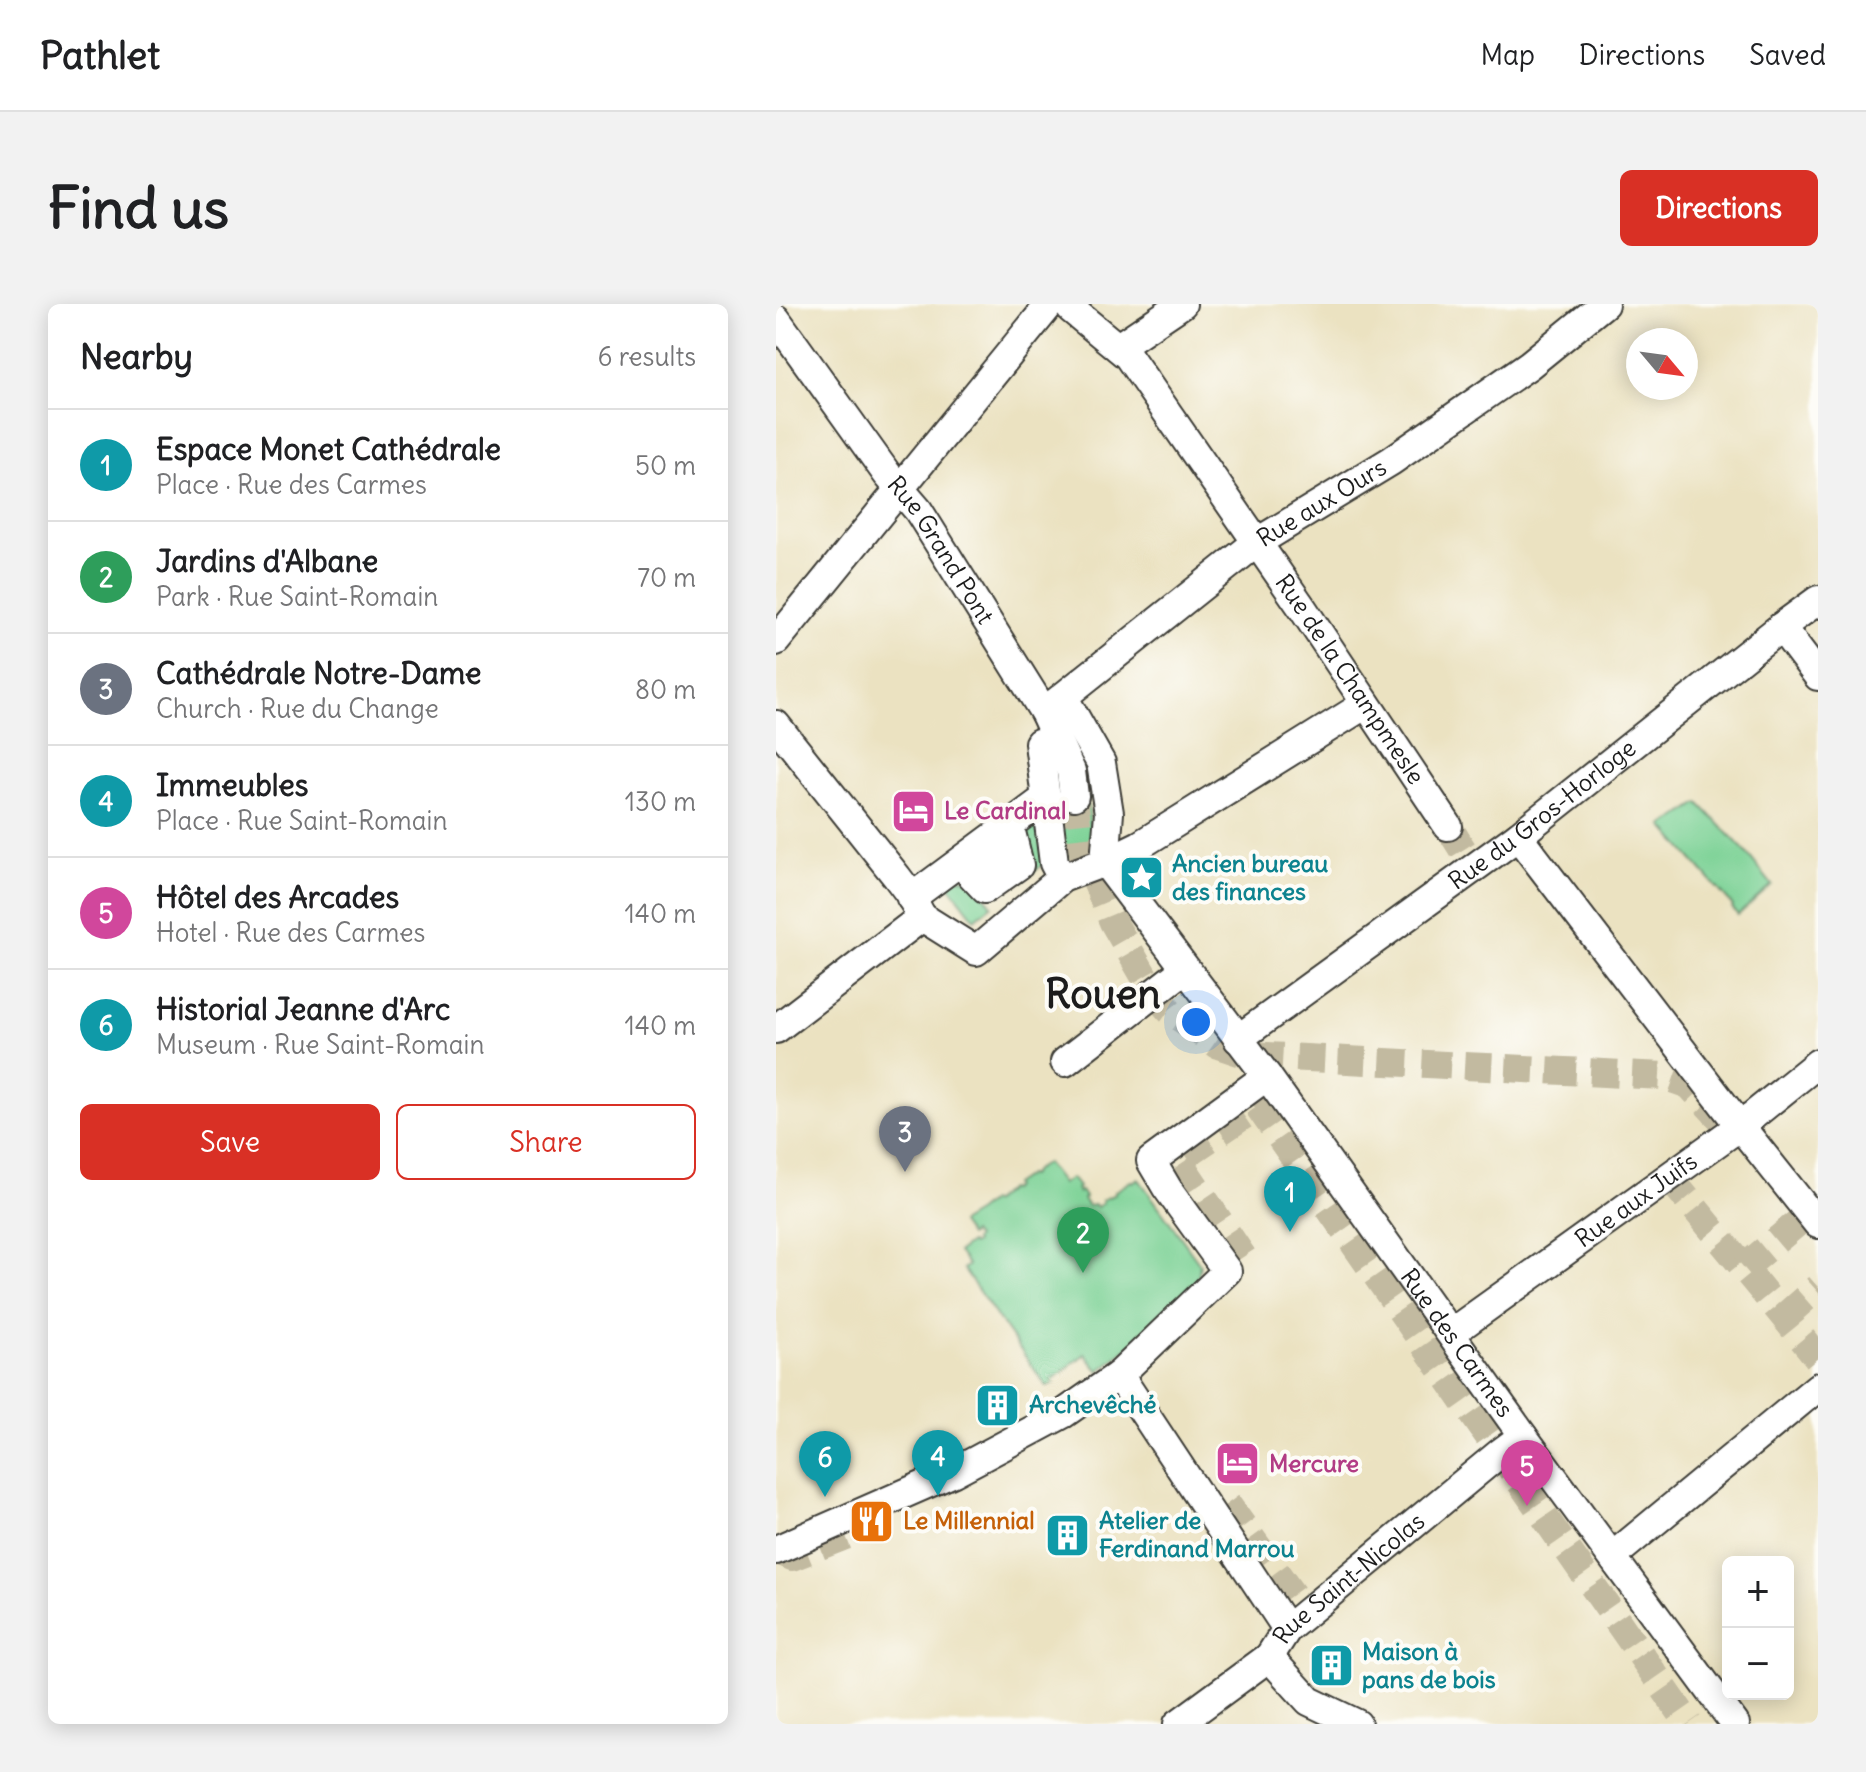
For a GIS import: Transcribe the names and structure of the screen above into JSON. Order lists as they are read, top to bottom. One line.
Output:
{"streets":{"street":["Rue aux Ours","Rue Grand Pont","Rue de la Champmesle","Rue du Gros-Horloge","Rue aux Juifs","Rue des Carmes","Rue Saint-Nicolas"]},"crossings":[["Rue aux Ours","Rue Grand Pont"],["Rue aux Ours","Rue de la Champmesle"],["Rue Grand Pont","Rue des Carmes"],["Rue du Gros-Horloge","Rue des Carmes"],["Rue aux Juifs","Rue des Carmes"],["Rue des Carmes","Rue Saint-Nicolas"]],"districts":["Rouen"],"places":{"hotel":["Le Cardinal","Mercure"],"place":["Ancien bureau des finances"],"building":["Archevêché","Atelier de Ferdinand Marrou","Maison à pans de bois"],"restaurant":["Le Millennial"]},"north":"bottom right","page":{"header":"Pathlet","nav":["Map","Directions","Saved"],"buttons":["Directions",["Save","Share"]],"title":"Find us","heading":["Nearby","6 results"],"list":[{"mark":"1","name":"Espace Monet Cathédrale","note":"Place · Rue des Carmes","value":"50 m"},{"mark":"2","name":"Jardins d'Albane","note":"Park · Rue Saint-Romain","value":"70 m"},{"mark":"3","name":"Cathédrale Notre-Dame","note":"Church · Rue du Change","value":"80 m"},{"mark":"4","name":"Immeubles","note":"Place · Rue Saint-Romain","value":"130 m"},{"mark":"5","name":"Hôtel des Arcades","note":"Hotel · Rue des Carmes","value":"140 m"},{"mark":"6","name":"Historial Jeanne d'Arc","note":"Museum · Rue Saint-Romain","value":"140 m"}],"pins":["3","1","2","4","6","5"],"map_buttons":["+","−"]}}
